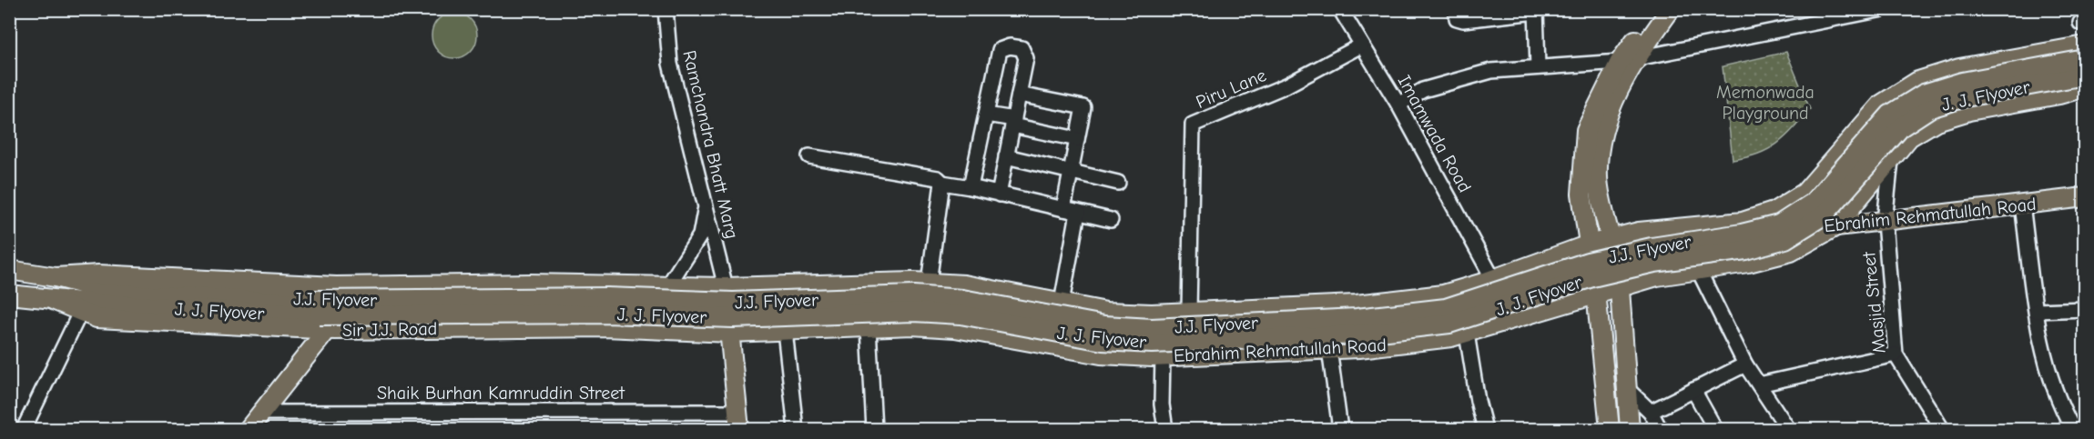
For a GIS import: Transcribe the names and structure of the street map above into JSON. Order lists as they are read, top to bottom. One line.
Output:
{"streets":{"main road":["J. J. Flyover","Ebrahim Rehmatullah Road","J.J. Flyover","Sir J.J. Road"],"street":["Piru Lane","Imamwada Road","Ramchandra Bhatt Marg","Masjid Street","Shaik Burhan Kamruddin Street"]},"crossings":[["Piru Lane","Imamwada Road"],["J. J. Flyover","J.J. Flyover"],["J. J. Flyover","Sir J.J. Road"],["Ebrahim Rehmatullah Road","Masjid Street"],["Ebrahim Rehmatullah Road","Sir J.J. Road"],["J.J. Flyover","Sir J.J. Road"]],"parks":["Memonwada Playground"]}
